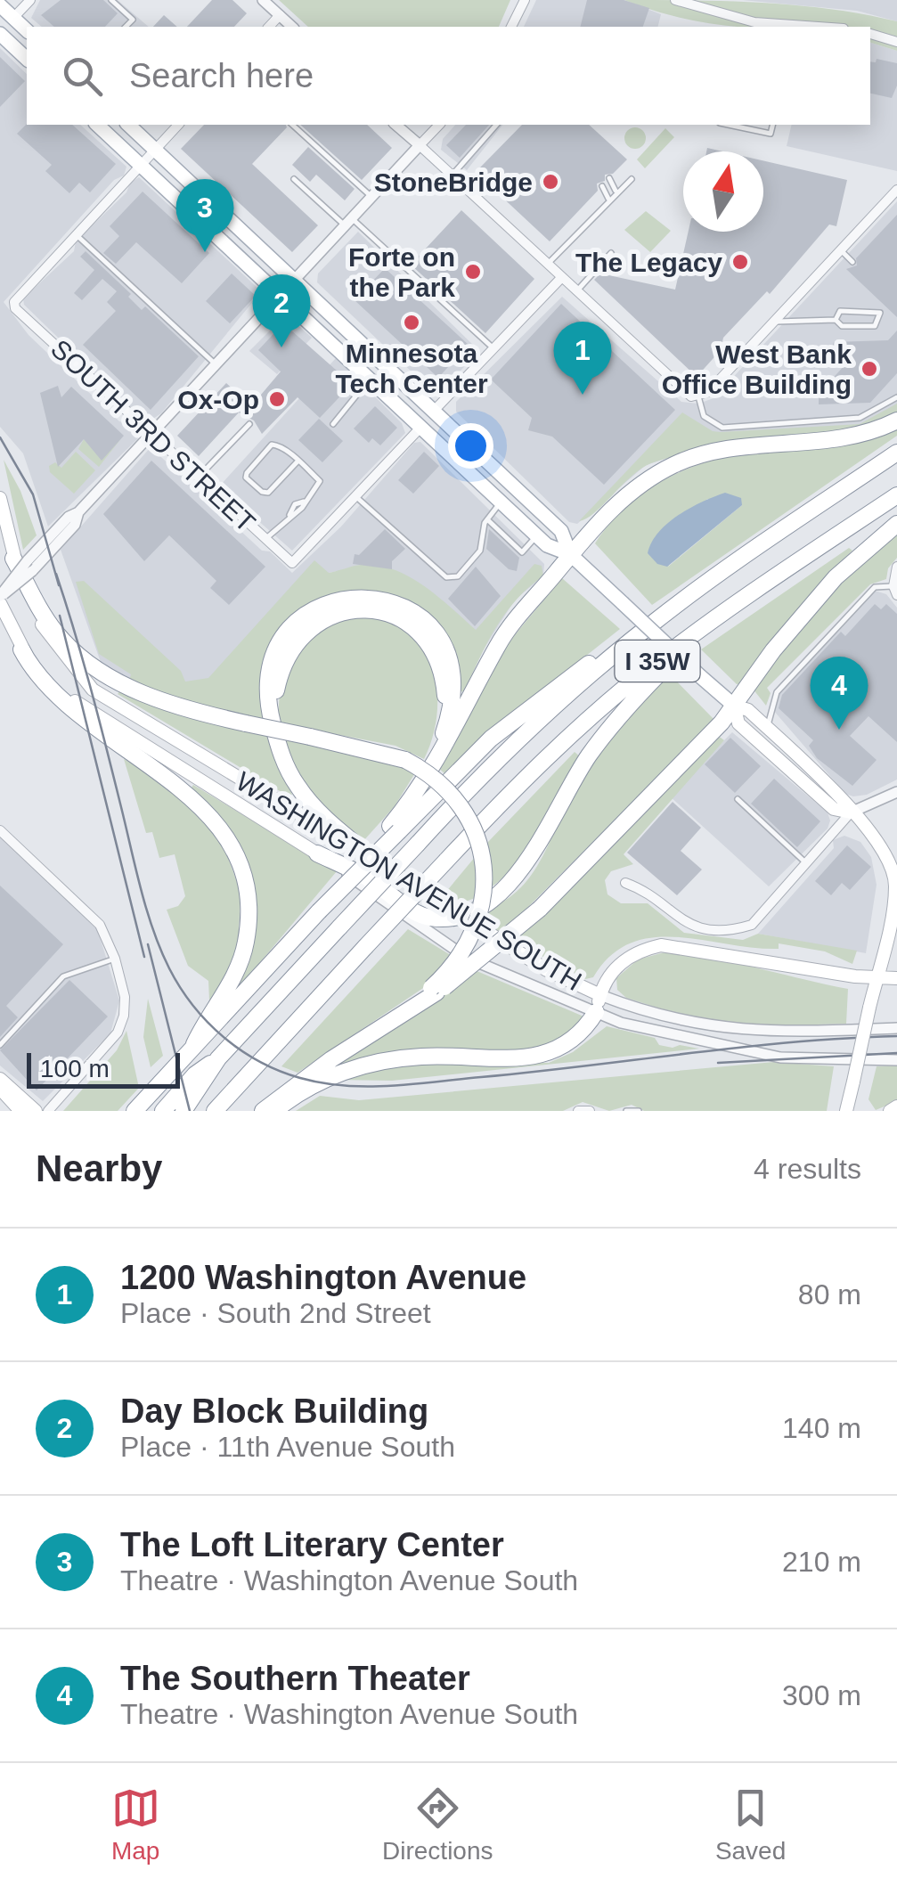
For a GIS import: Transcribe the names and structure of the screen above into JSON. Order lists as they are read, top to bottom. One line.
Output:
{"streets":{"highway":["I 35W"],"main road":["WASHINGTON AVENUE SOUTH"],"street":["SOUTH 3RD STREET"]},"places":["StoneBridge","The Legacy","Forte on the Park","Minnesota Tech Center","West Bank Office Building","Ox-Op"],"scale_bar":"100 m","north":"top","page":{"search":"Search here","pins":["3","2","1","4"],"scale":"100 m","heading":["Nearby","4 results"],"list":[{"mark":"1","name":"1200 Washington Avenue","note":"Place · South 2nd Street","value":"80 m"},{"mark":"2","name":"Day Block Building","note":"Place · 11th Avenue South","value":"140 m"},{"mark":"3","name":"The Loft Literary Center","note":"Theatre · Washington Avenue South","value":"210 m"},{"mark":"4","name":"The Southern Theater","note":"Theatre · Washington Avenue South","value":"300 m"}],"nav":["Map","Directions","Saved"]}}
